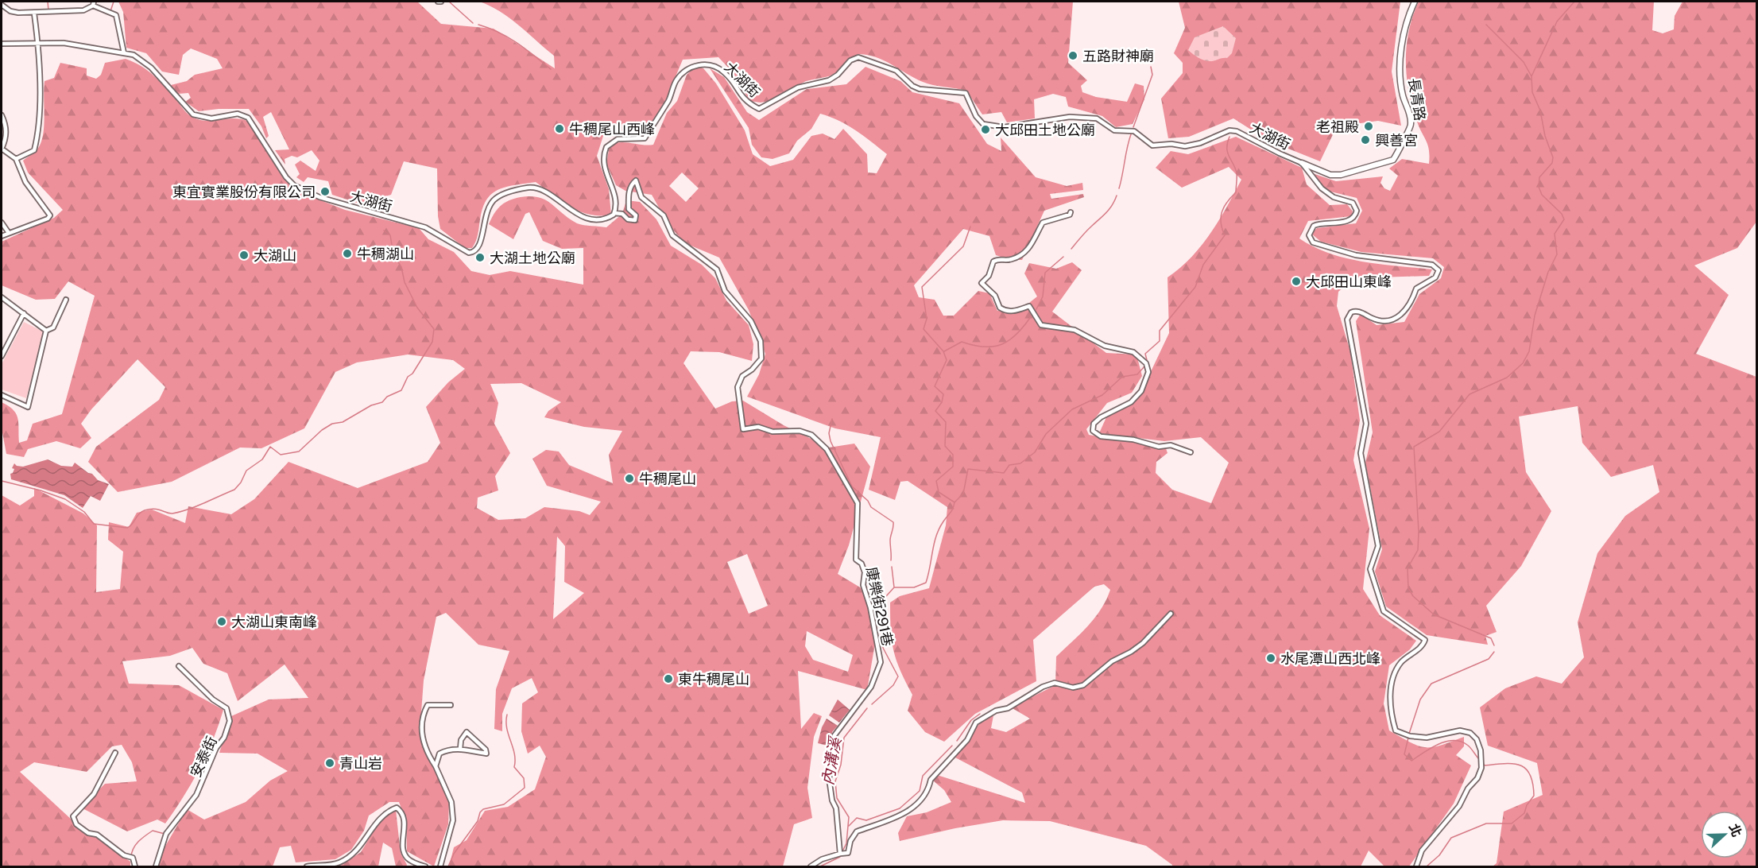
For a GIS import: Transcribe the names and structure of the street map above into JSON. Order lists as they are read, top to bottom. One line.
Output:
{"streets":{"street":["大湖街","長青路","康樂街291巷","安泰街"]},"crossings":[["大湖街","長青路"],["大湖街","康樂街291巷"]],"water":["內溝溪"],"places":["五路財神廟","老祖殿","牛稠尾山西峰","大邱田土地公廟","興善宮","東宜實業股份有限公司","牛稠湖山","大湖山","大湖土地公廟","大邱田山東峰","牛稠尾山","大湖山東南峰","水尾潭山西北峰","東牛稠尾山","青山岩"],"north":"right"}
